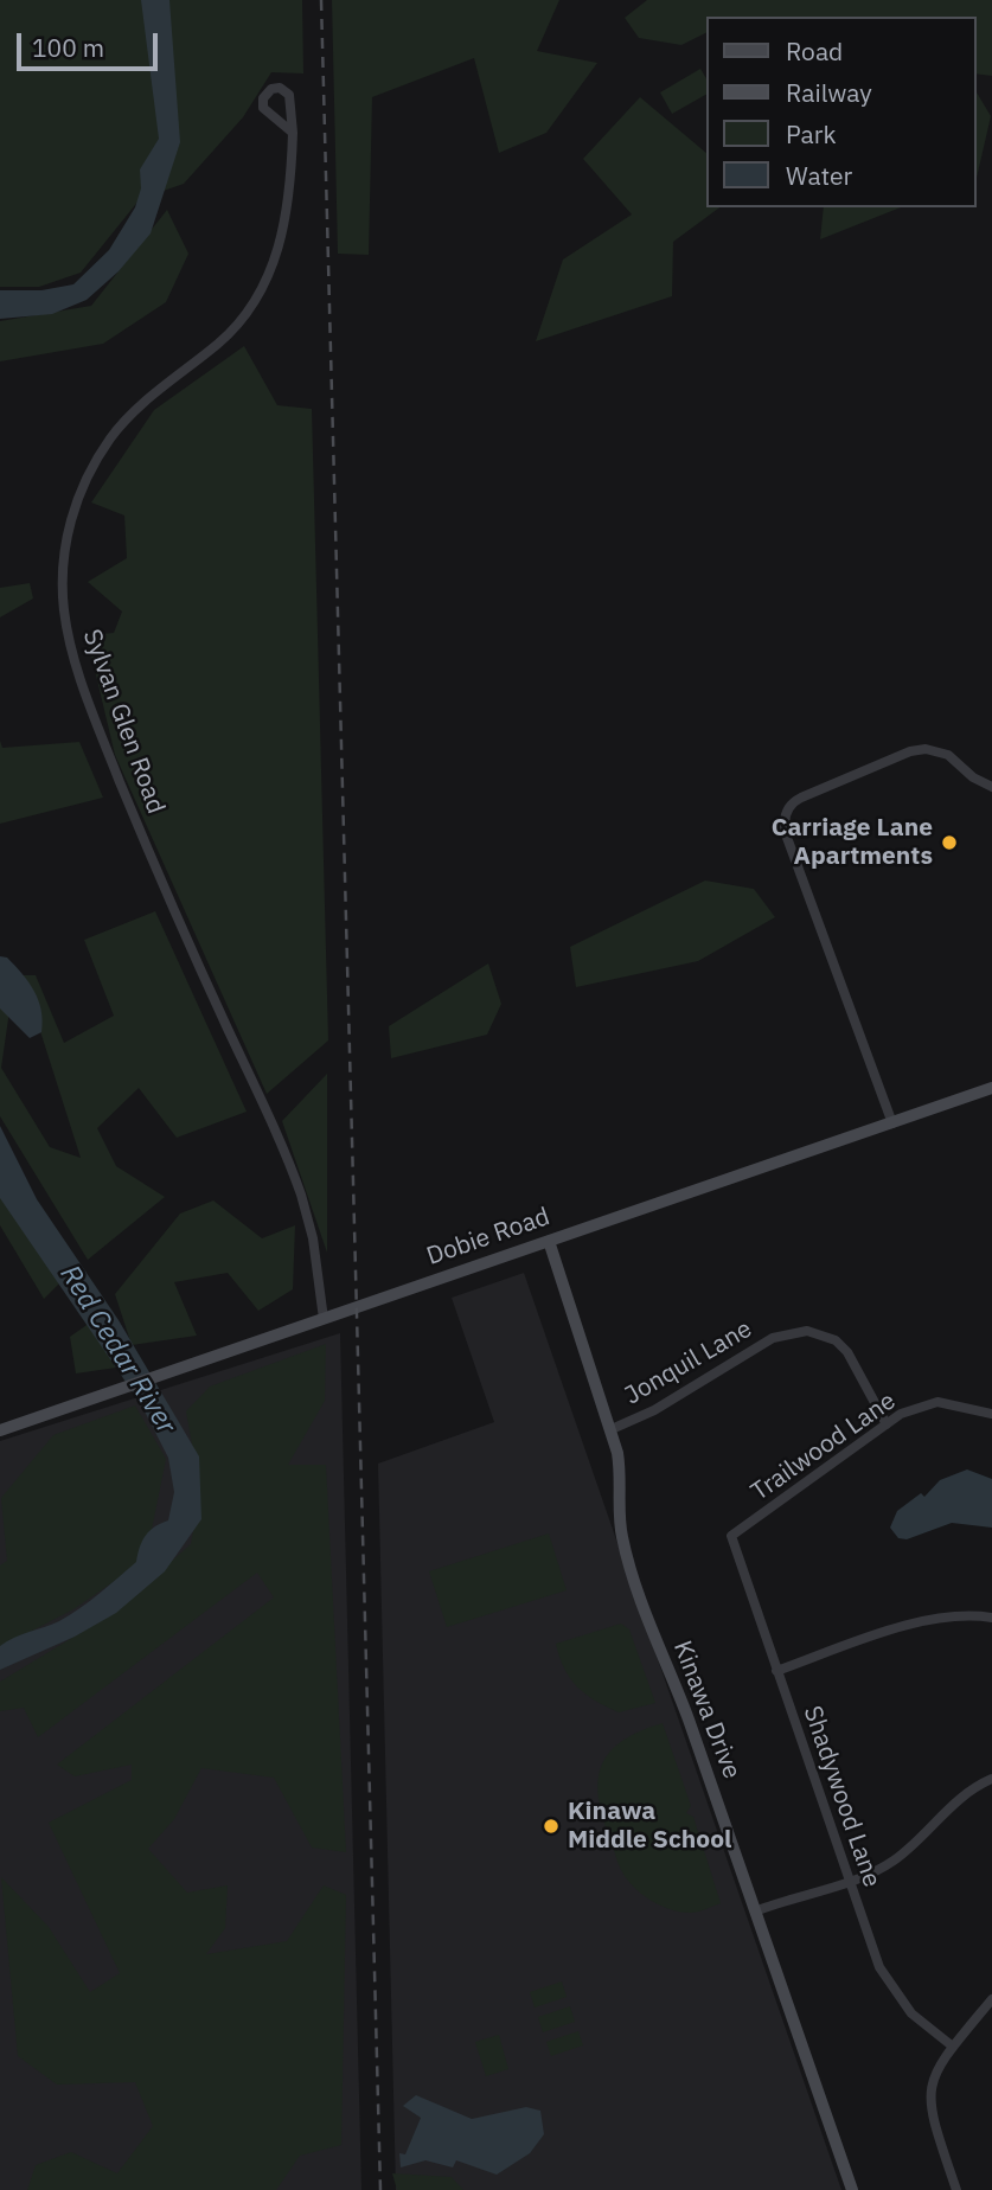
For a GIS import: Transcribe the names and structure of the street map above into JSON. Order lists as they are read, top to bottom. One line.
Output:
{"streets":{"street":["Sylvan Glen Road","Dobie Road","Jonquil Lane","Trailwood Lane","Kinawa Drive","Shadywood Lane"]},"crossings":[["Sylvan Glen Road","Dobie Road"],["Dobie Road","Kinawa Drive"],["Jonquil Lane","Trailwood Lane"],["Jonquil Lane","Kinawa Drive"],["Trailwood Lane","Shadywood Lane"]],"water":["Red Cedar River"],"places":["Carriage Lane Apartments","Kinawa Middle School"],"legend":["Road","Railway","Park","Water"],"scale_bar":"100 m"}
